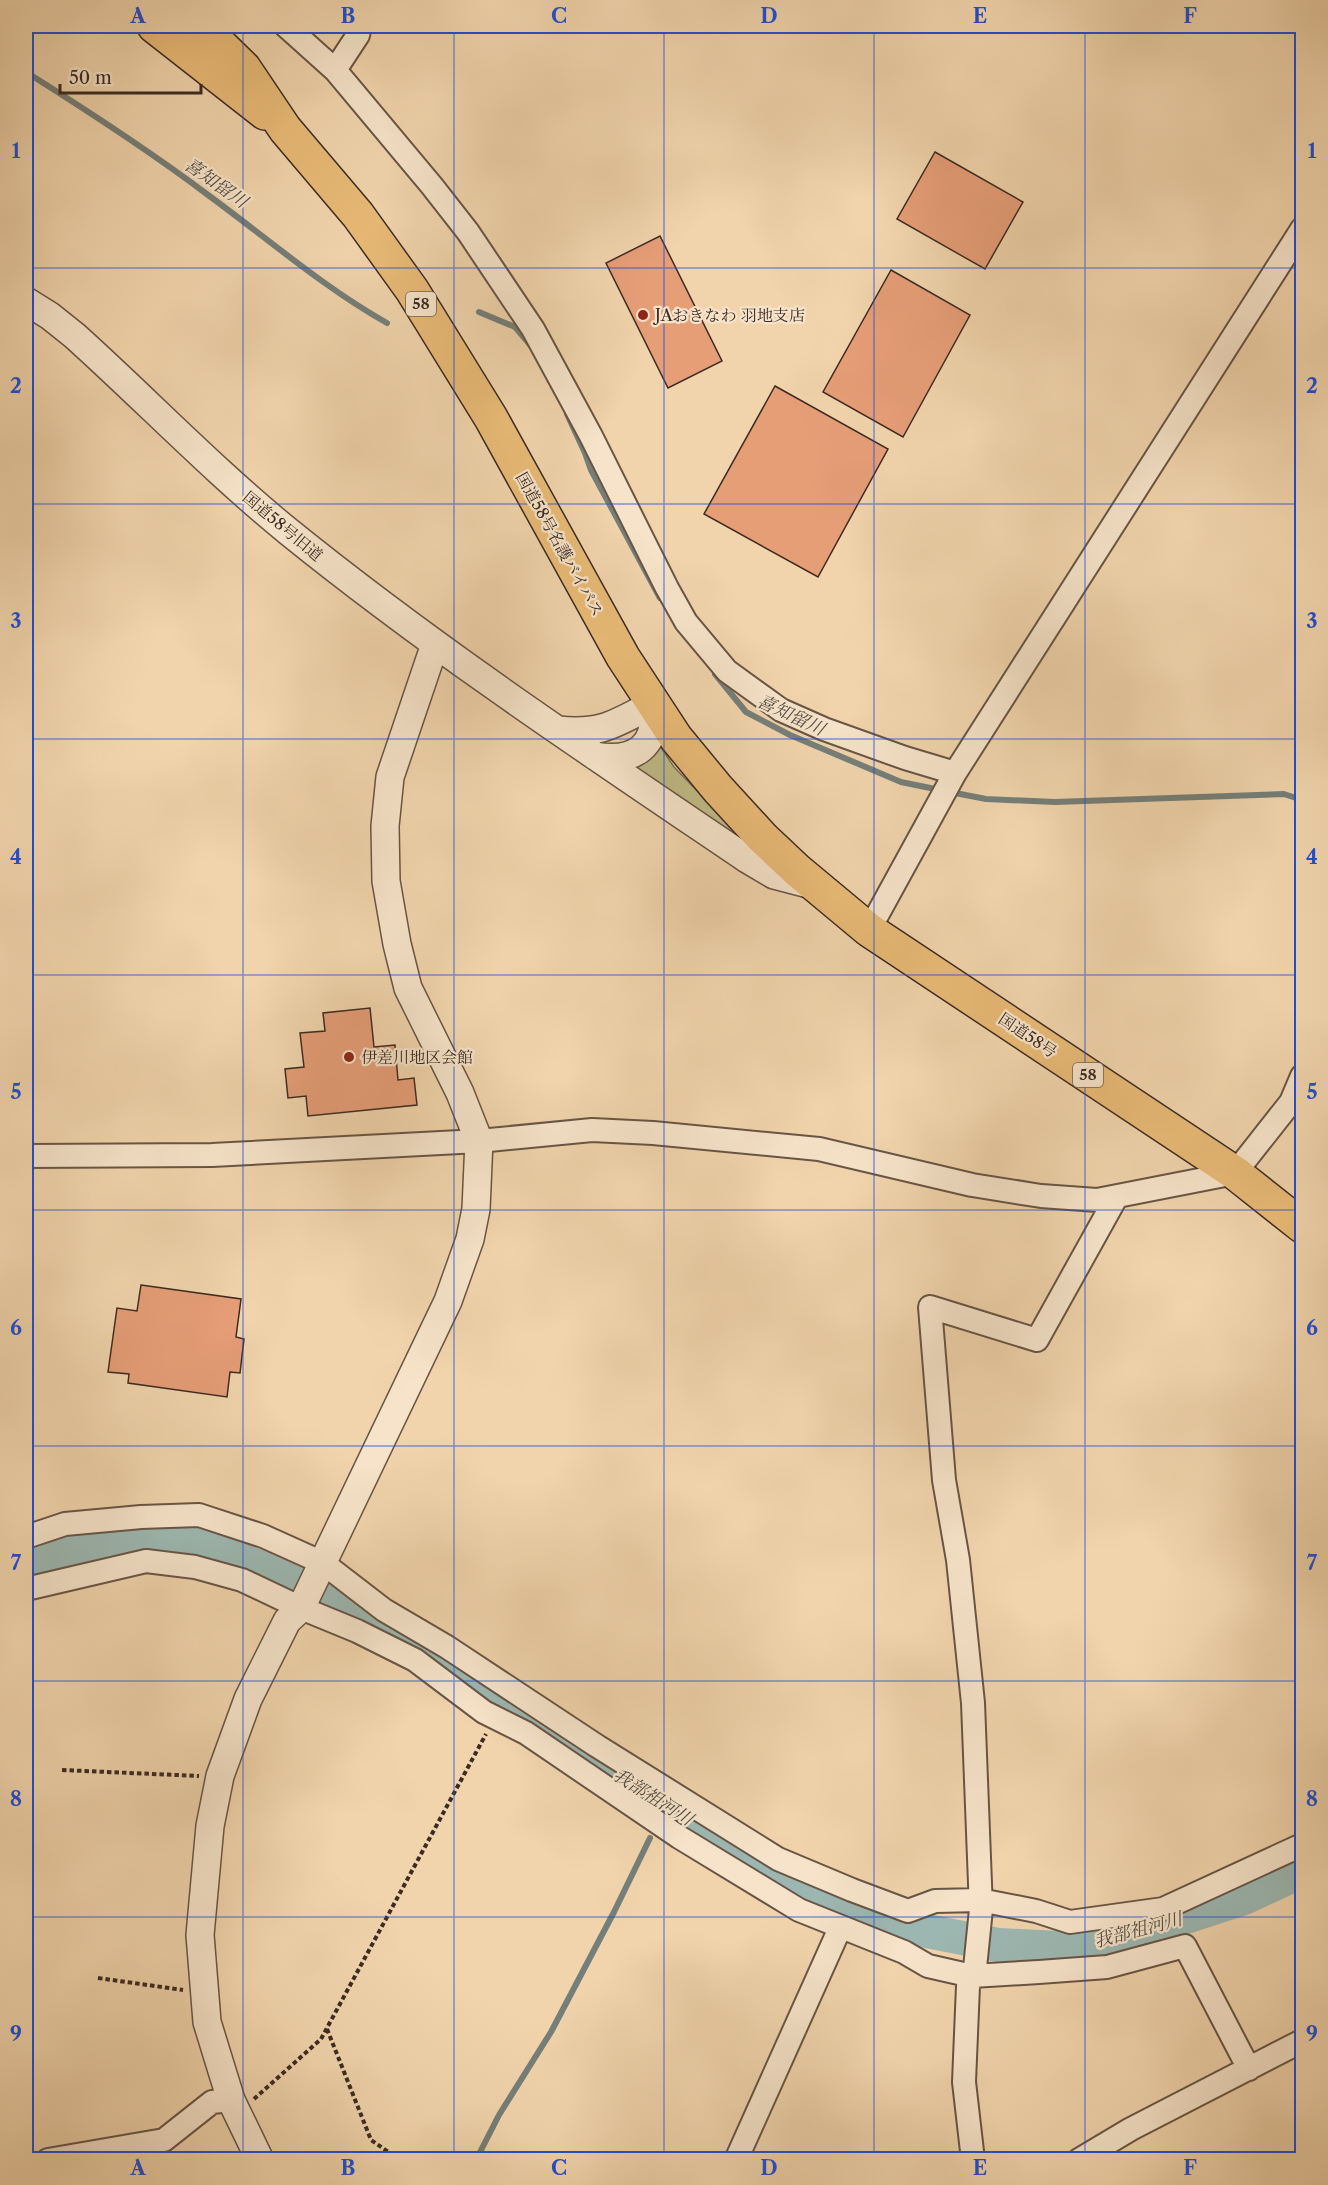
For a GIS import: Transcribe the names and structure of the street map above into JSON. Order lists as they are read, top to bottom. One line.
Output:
{"streets":{"highway":["58","国道58号名護バイパス","国道58号"],"street":["国道58号旧道"]},"crossings":[["国道58号旧道","国道58号名護バイパス"],["国道58号名護バイパス","国道58号"]],"water":["喜知留川","我部祖河川"],"places":["JAおきなわ 羽地支店","伊差川地区会館"],"scale_bar":"50 m","grid":{"columns":["A","B","C","D","E","F"],"rows":["1","2","3","4","5","6","7","8","9"]}}
